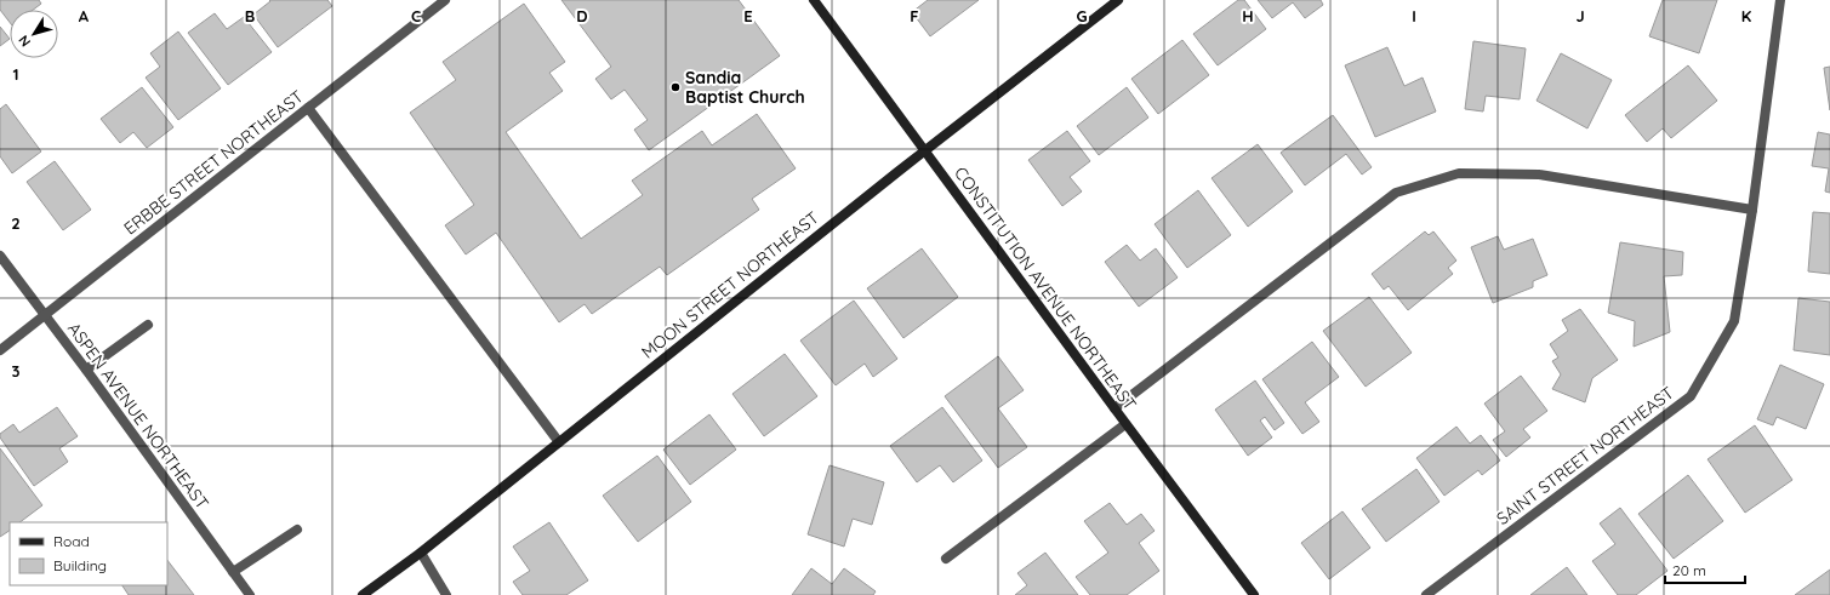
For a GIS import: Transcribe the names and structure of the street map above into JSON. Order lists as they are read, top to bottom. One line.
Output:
{"streets":{"street":["ERBBE STREET NORTHEAST","MOON STREET NORTHEAST","CONSTITUTION AVENUE NORTHEAST","ASPEN AVENUE NORTHEAST","SAINT STREET NORTHEAST"]},"crossings":[["ERBBE STREET NORTHEAST","ASPEN AVENUE NORTHEAST"],["MOON STREET NORTHEAST","CONSTITUTION AVENUE NORTHEAST"]],"places":["Sandia Baptist Church"],"legend":["Road","Building"],"scale_bar":"20 m","north":"bottom left","grid":{"columns":["A","B","C","D","E","F","G","H","I","J","K"],"rows":["1","2","3"]}}
